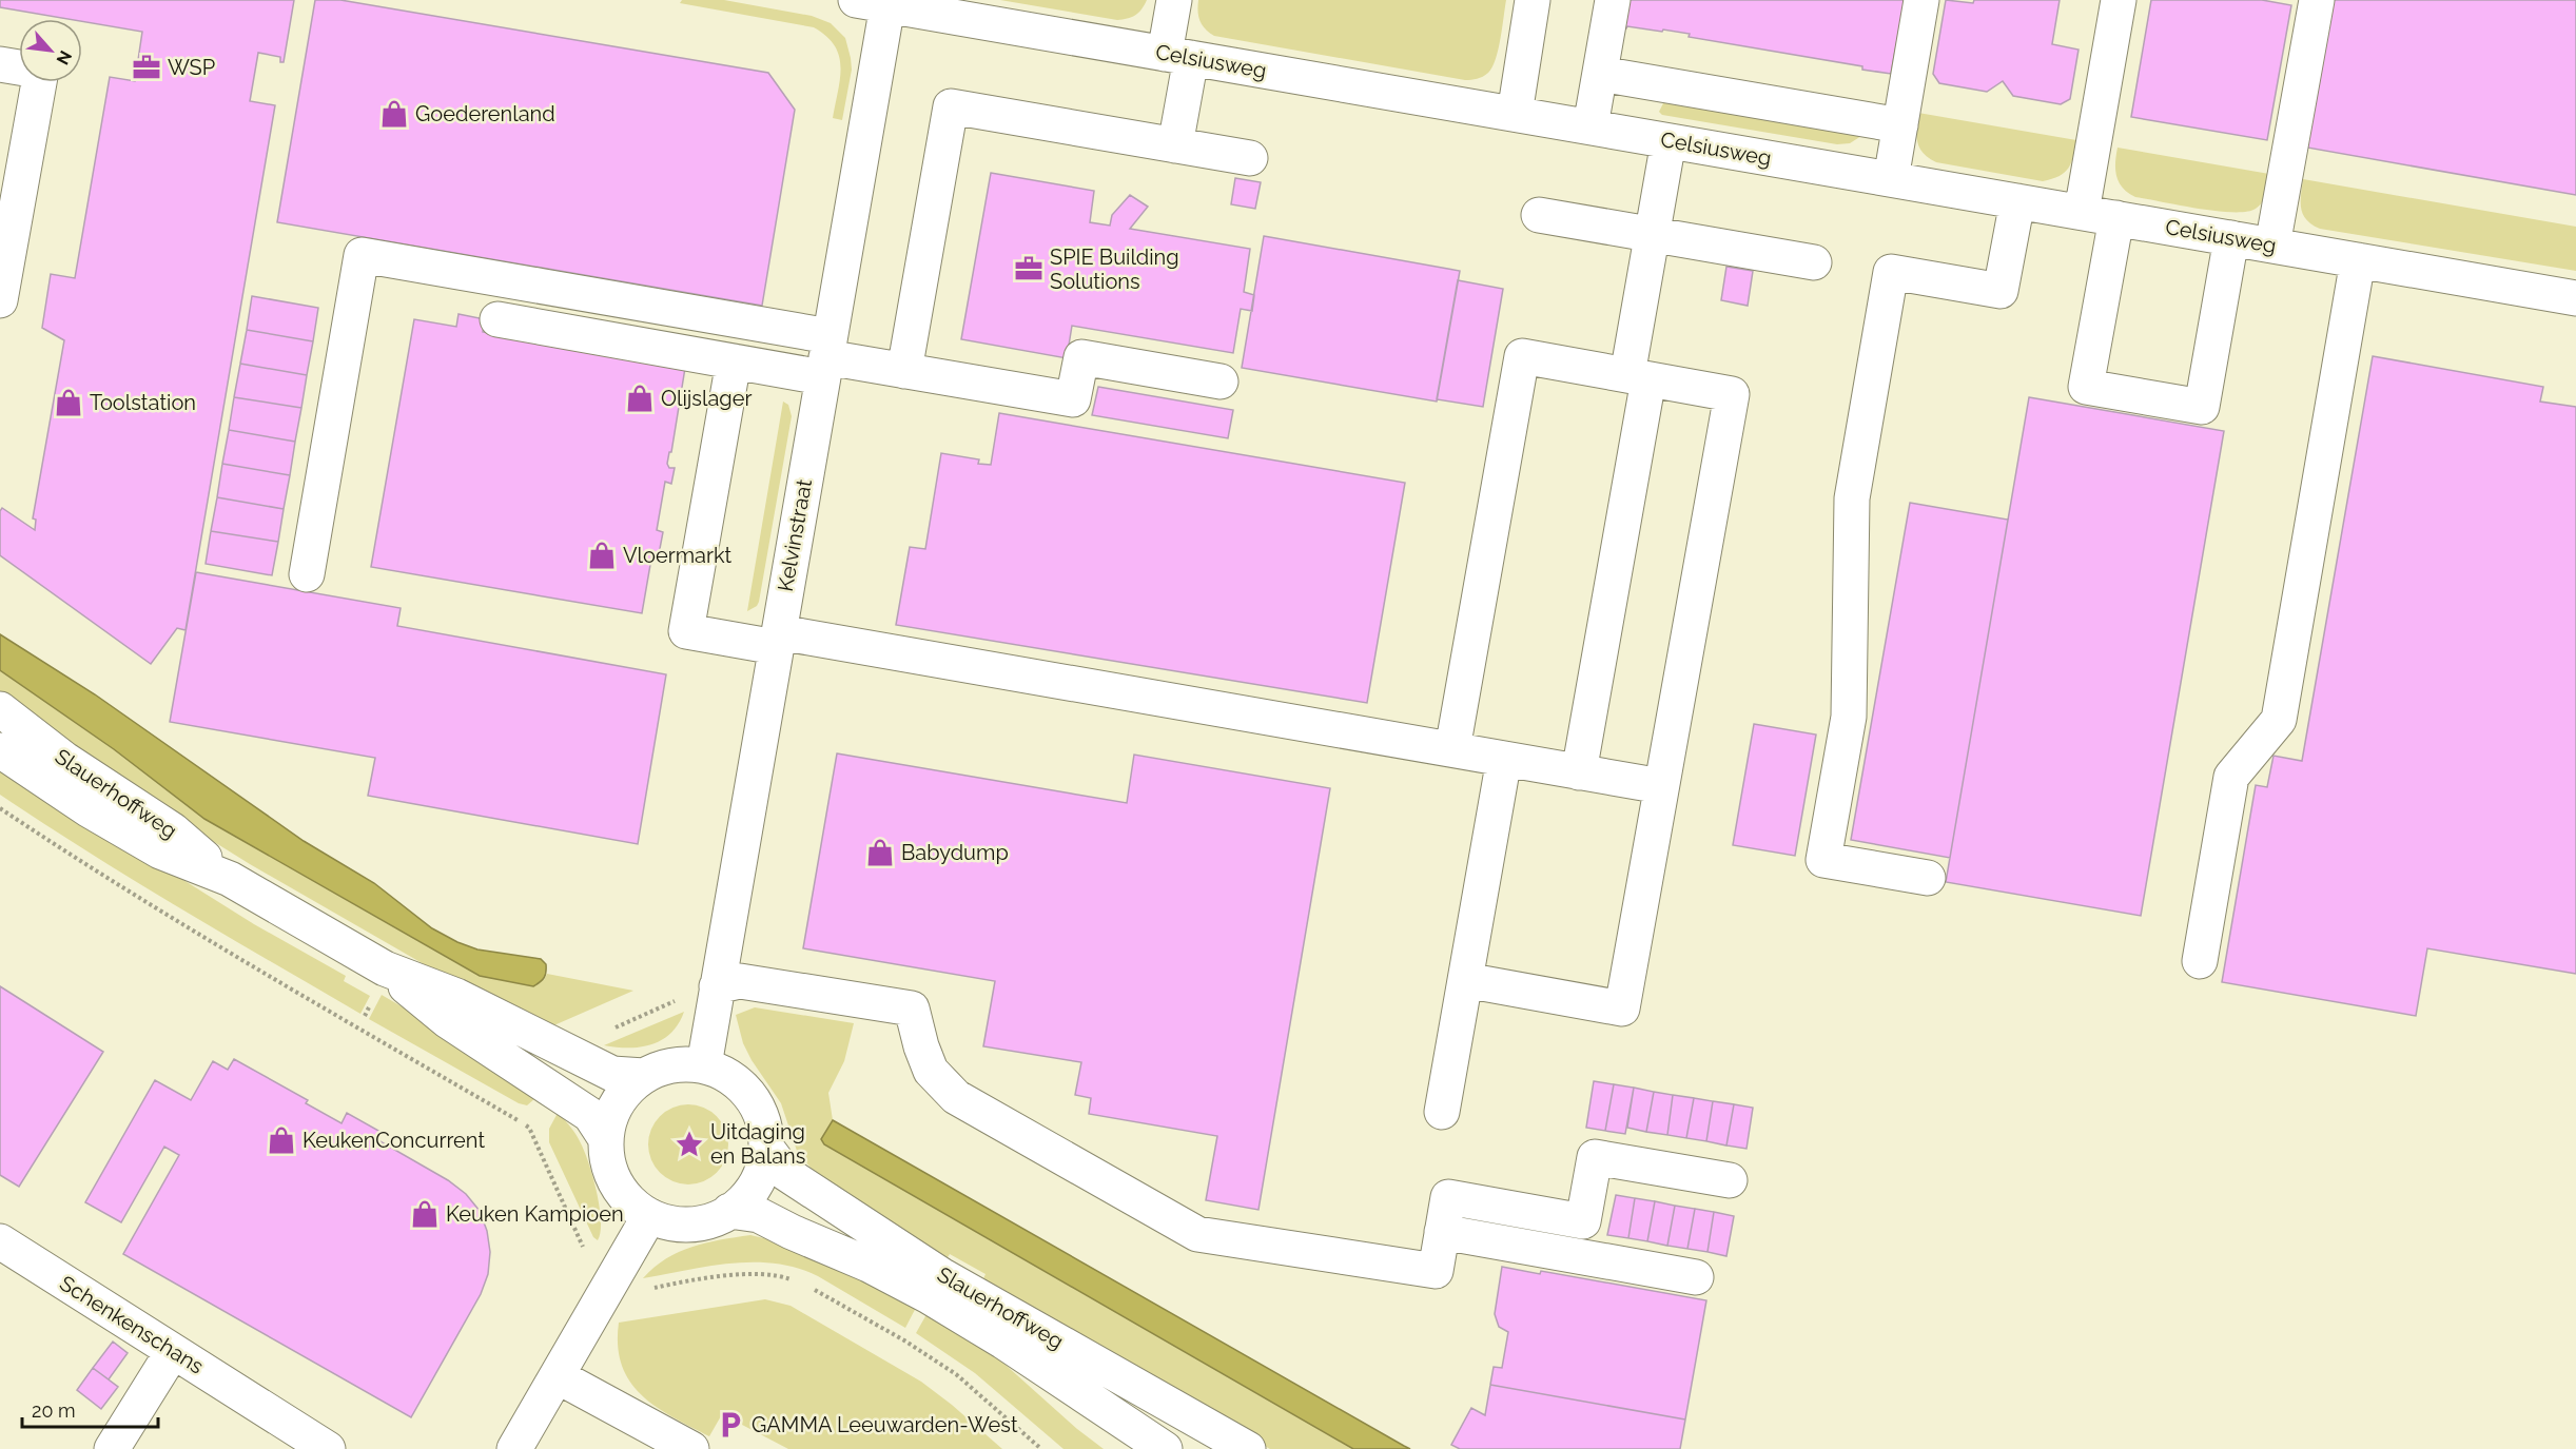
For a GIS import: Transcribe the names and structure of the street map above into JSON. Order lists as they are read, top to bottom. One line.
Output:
{"streets":{"street":["Celsiusweg","Kelvinstraat","Slauerhoffweg","Schenkenschans"]},"crossings":[["Celsiusweg","Kelvinstraat"],["Kelvinstraat","Slauerhoffweg"]],"places":{"office":["WSP","SPIE Building Solutions"],"shop":["Goederenland","Olijslager","Toolstation","Vloermarkt","Babydump","KeukenConcurrent","Keuken Kampioen"],"place":["Uitdaging en Balans"],"parking":["GAMMA Leeuwarden-West"]},"scale_bar":"20 m","north":"bottom right"}
